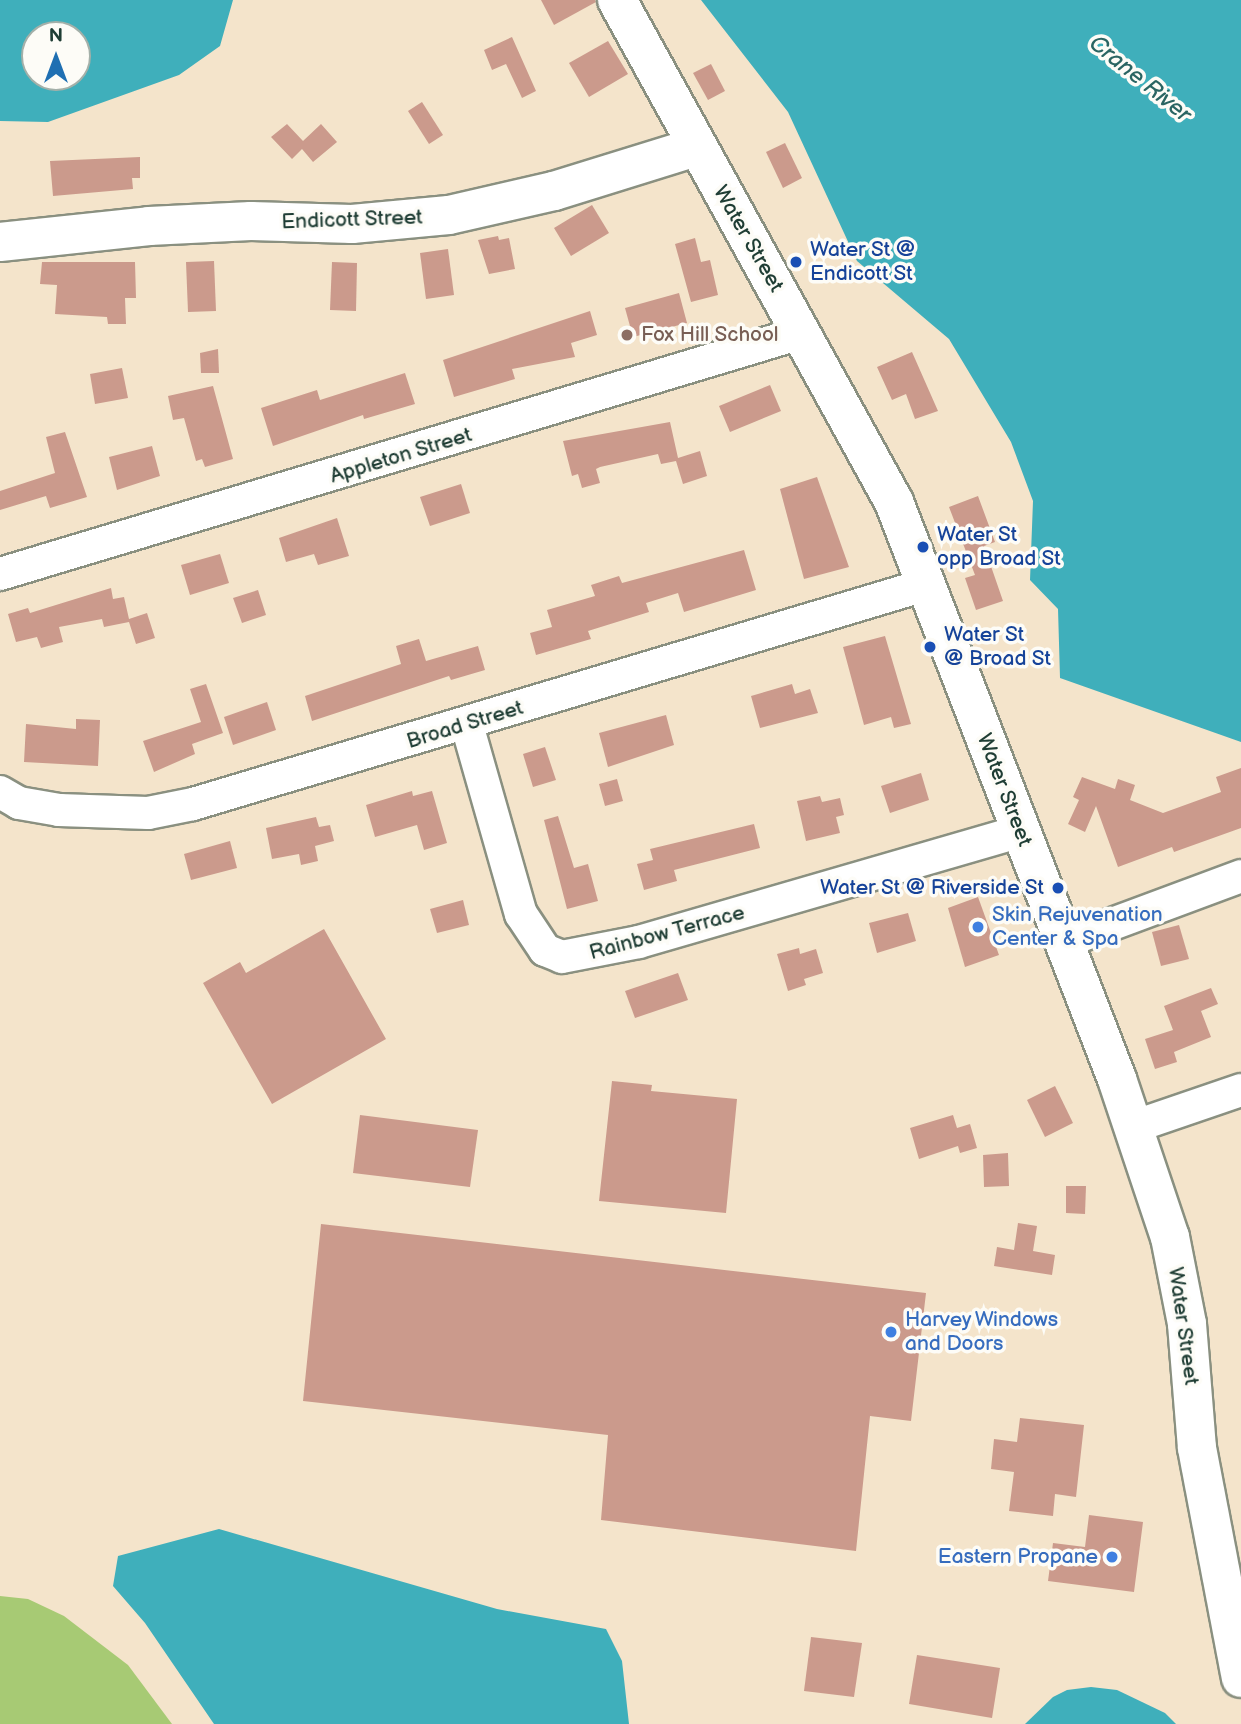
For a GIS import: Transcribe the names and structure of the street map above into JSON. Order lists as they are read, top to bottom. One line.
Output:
{"streets":{"main road":["Endicott Street","Water Street"],"street":["Appleton Street","Broad Street","Rainbow Terrace"]},"crossings":[["Endicott Street","Water Street"],["Water Street","Appleton Street"],["Water Street","Broad Street"],["Water Street","Rainbow Terrace"],["Broad Street","Rainbow Terrace"]],"water":["Crane River"],"places":["Water St @ Endicott St","Fox Hill School","Water St opp Broad St","Water St @ Broad St","Water St @ Riverside St","Skin Rejuvenation Center & Spa","Harvey Windows and Doors","Eastern Propane"],"north":"top"}
